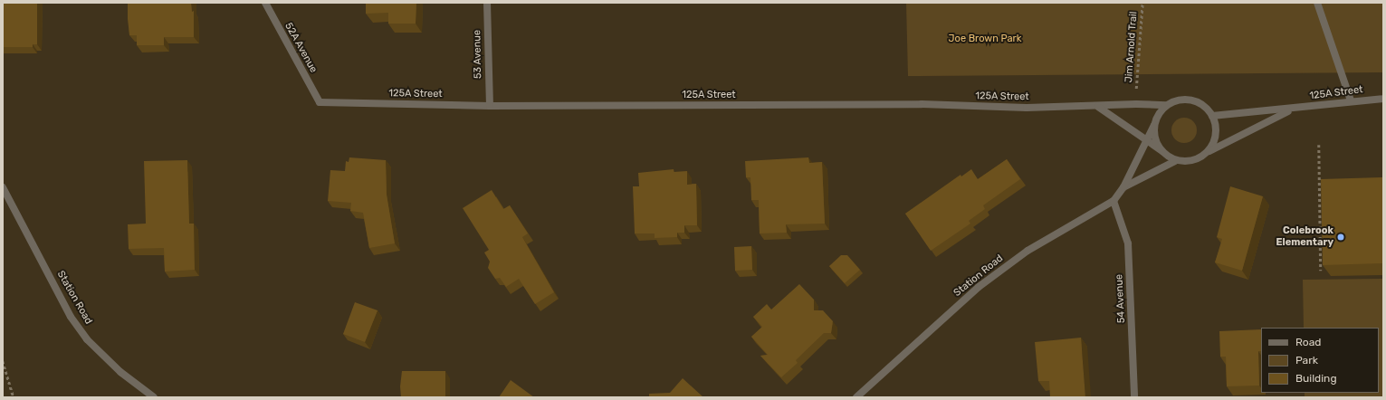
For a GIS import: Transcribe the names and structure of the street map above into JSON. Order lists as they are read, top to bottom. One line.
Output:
{"streets":{"street":["52A Avenue","53 Avenue","125A Street","Station Road","54 Avenue"],"path":["Jim Arnold Trail"]},"crossings":[["52A Avenue","125A Street"],["53 Avenue","125A Street"],["125A Street","Station Road"],["Station Road","54 Avenue"]],"parks":["Joe Brown Park"],"places":["Colebrook Elementary"],"legend":["Road","Park","Building"]}
